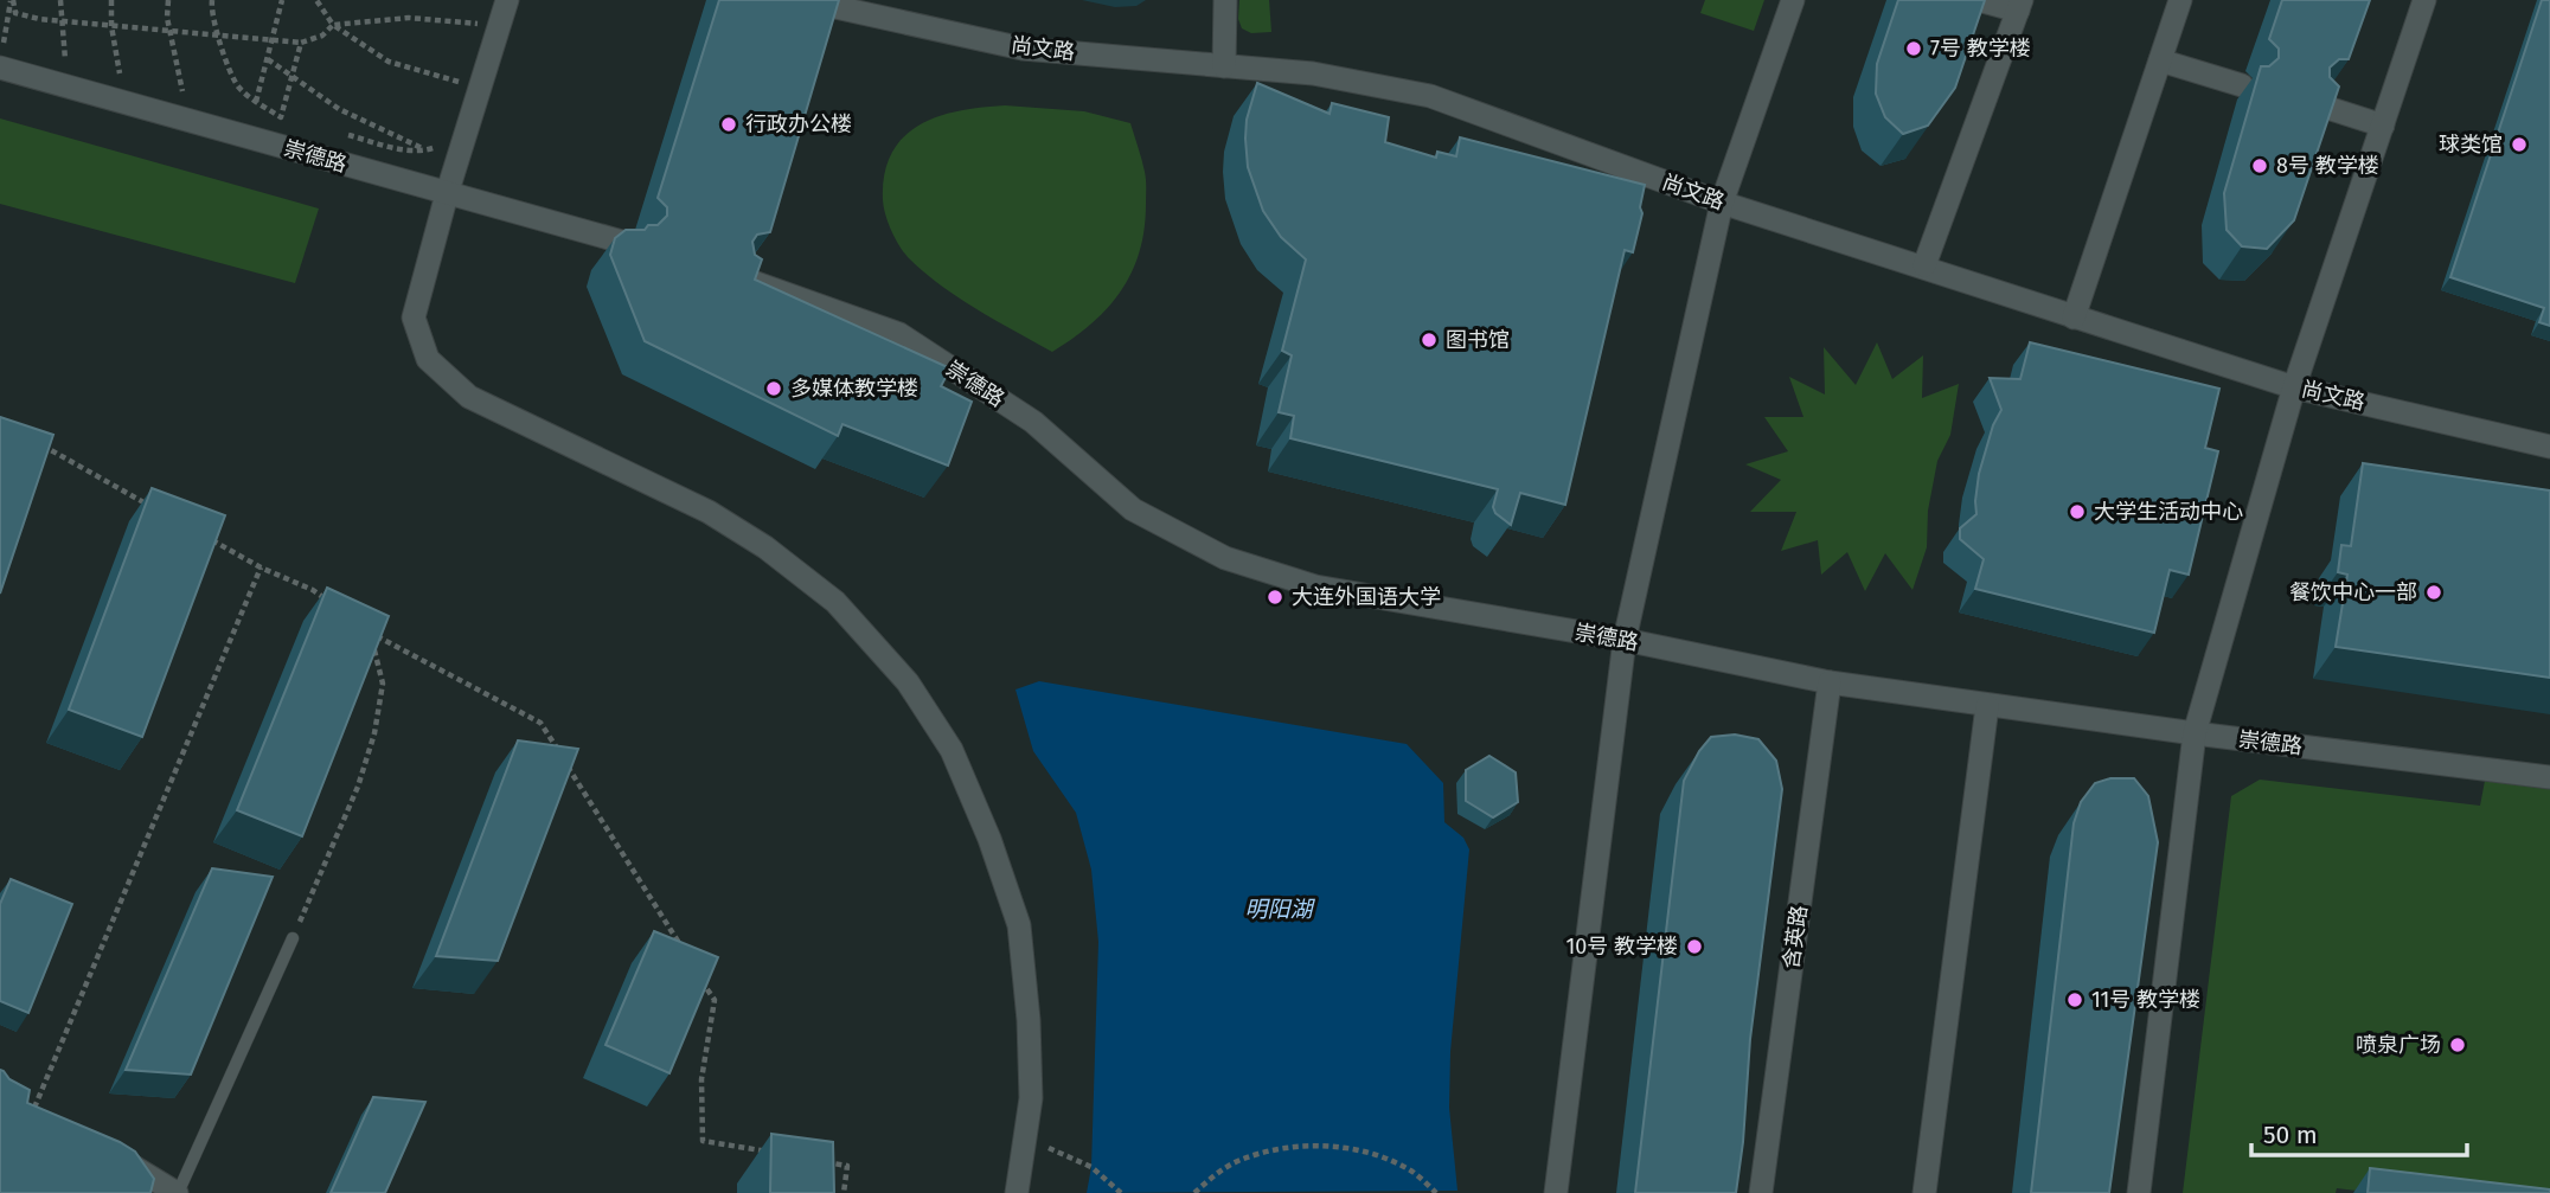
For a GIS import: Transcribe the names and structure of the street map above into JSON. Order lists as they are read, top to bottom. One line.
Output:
{"streets":{"street":["尚文路","崇德路","含英路"]},"crossings":[["崇德路","含英路"]],"water":["明阳湖"],"places":["7号 教学楼","行政办公楼","球类馆","8号 教学楼","图书馆","多媒体教学楼","大学生活动中心","餐饮中心一部","大连外国语大学","10号 教学楼","11号 教学楼","喷泉广场"],"scale_bar":"50 m"}
